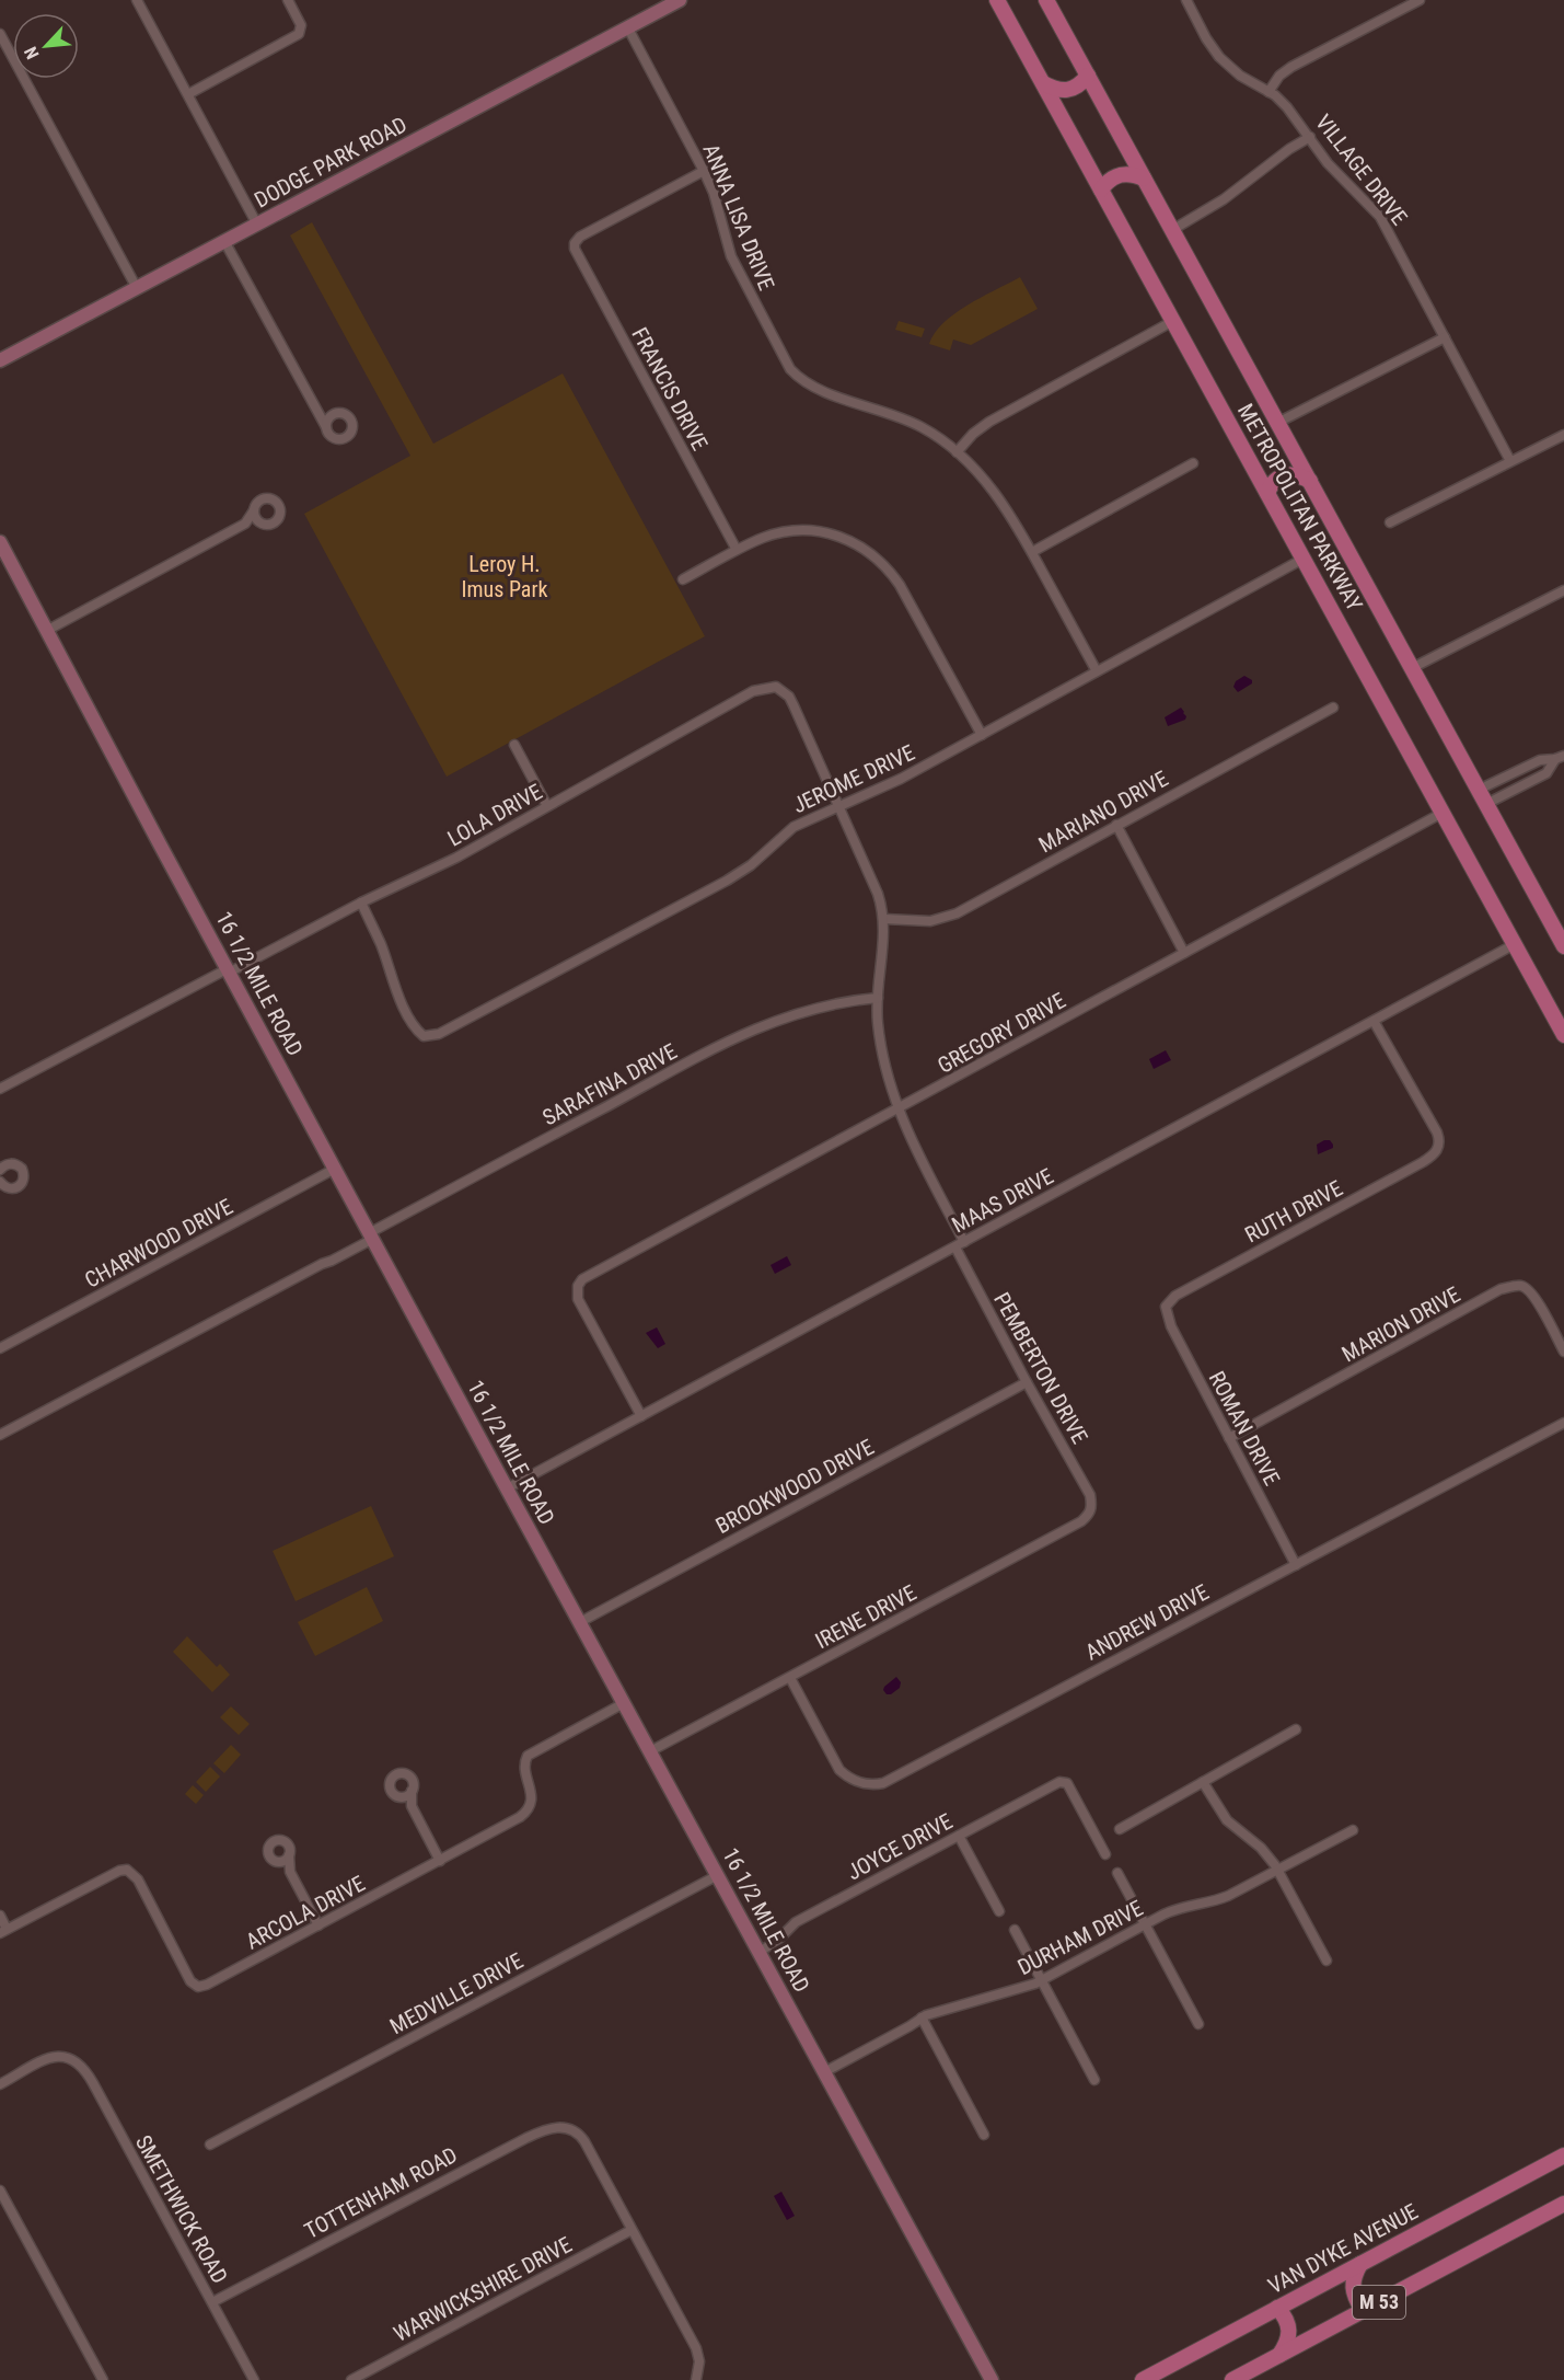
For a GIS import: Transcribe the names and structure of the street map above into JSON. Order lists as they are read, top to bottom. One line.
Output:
{"streets":{"main road":["METROPOLITAN PARKWAY","VAN DYKE AVENUE","M 53"],"street":["DODGE PARK ROAD","VILLAGE DRIVE","ANNA LISA DRIVE","FRANCIS DRIVE","JEROME DRIVE","MARIANO DRIVE","LOLA DRIVE","16 1/2 MILE ROAD","GREGORY DRIVE","SARAFINA DRIVE","MAAS DRIVE","RUTH DRIVE","CHARWOOD DRIVE","MARION DRIVE","PEMBERTON DRIVE","ROMAN DRIVE","BROOKWOOD DRIVE","IRENE DRIVE","ANDREW DRIVE","JOYCE DRIVE","ARCOLA DRIVE","DURHAM DRIVE","MEDVILLE DRIVE","TOTTENHAM ROAD","SMETHWICK ROAD","WARWICKSHIRE DRIVE"]},"crossings":[["DODGE PARK ROAD","ANNA LISA DRIVE"],["ANNA LISA DRIVE","FRANCIS DRIVE"],["ANNA LISA DRIVE","JEROME DRIVE"],["METROPOLITAN PARKWAY","JEROME DRIVE"],["METROPOLITAN PARKWAY","GREGORY DRIVE"],["METROPOLITAN PARKWAY","MAAS DRIVE"],["JEROME DRIVE","LOLA DRIVE"],["LOLA DRIVE","16 1/2 MILE ROAD"],["16 1/2 MILE ROAD","SARAFINA DRIVE"],["16 1/2 MILE ROAD","MAAS DRIVE"],["16 1/2 MILE ROAD","CHARWOOD DRIVE"],["16 1/2 MILE ROAD","BROOKWOOD DRIVE"],["16 1/2 MILE ROAD","IRENE DRIVE"],["16 1/2 MILE ROAD","JOYCE DRIVE"],["16 1/2 MILE ROAD","ARCOLA DRIVE"],["16 1/2 MILE ROAD","DURHAM DRIVE"],["16 1/2 MILE ROAD","MEDVILLE DRIVE"],["GREGORY DRIVE","MAAS DRIVE"],["MAAS DRIVE","RUTH DRIVE"],["MAAS DRIVE","PEMBERTON DRIVE"],["RUTH DRIVE","ROMAN DRIVE"],["MARION DRIVE","ROMAN DRIVE"],["PEMBERTON DRIVE","BROOKWOOD DRIVE"],["PEMBERTON DRIVE","IRENE DRIVE"],["ROMAN DRIVE","ANDREW DRIVE"],["IRENE DRIVE","ANDREW DRIVE"],["TOTTENHAM ROAD","SMETHWICK ROAD"],["TOTTENHAM ROAD","WARWICKSHIRE DRIVE"]],"parks":["Leroy H. Imus Park"],"north":"bottom left"}
